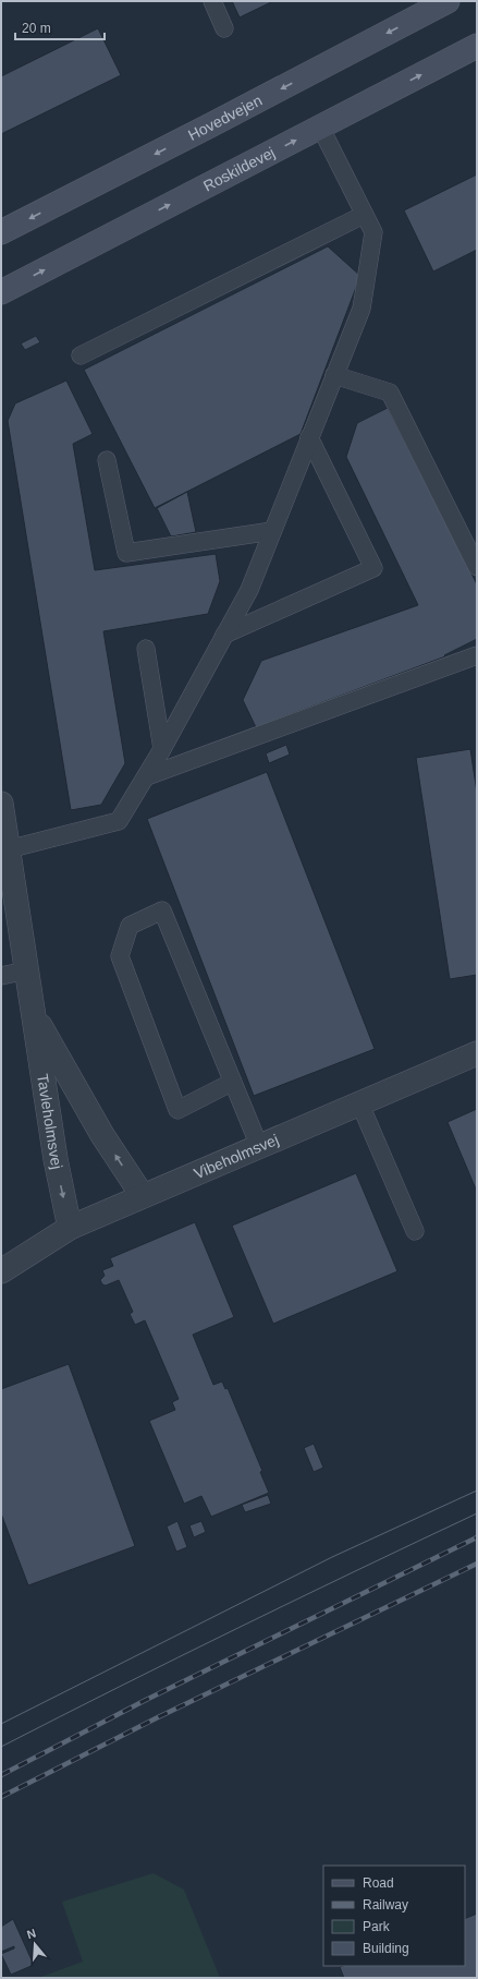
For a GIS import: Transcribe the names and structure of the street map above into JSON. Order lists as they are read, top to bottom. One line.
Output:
{"streets":{"main road":["Hovedvejen","Roskildevej"],"street":["Tavleholmsvej","Vibeholmsvej"]},"crossings":[["Tavleholmsvej","Vibeholmsvej"]],"one_way":["Hovedvejen","Roskildevej"],"legend":["Road","Railway","Park","Building"],"scale_bar":"20 m","north":"top"}
